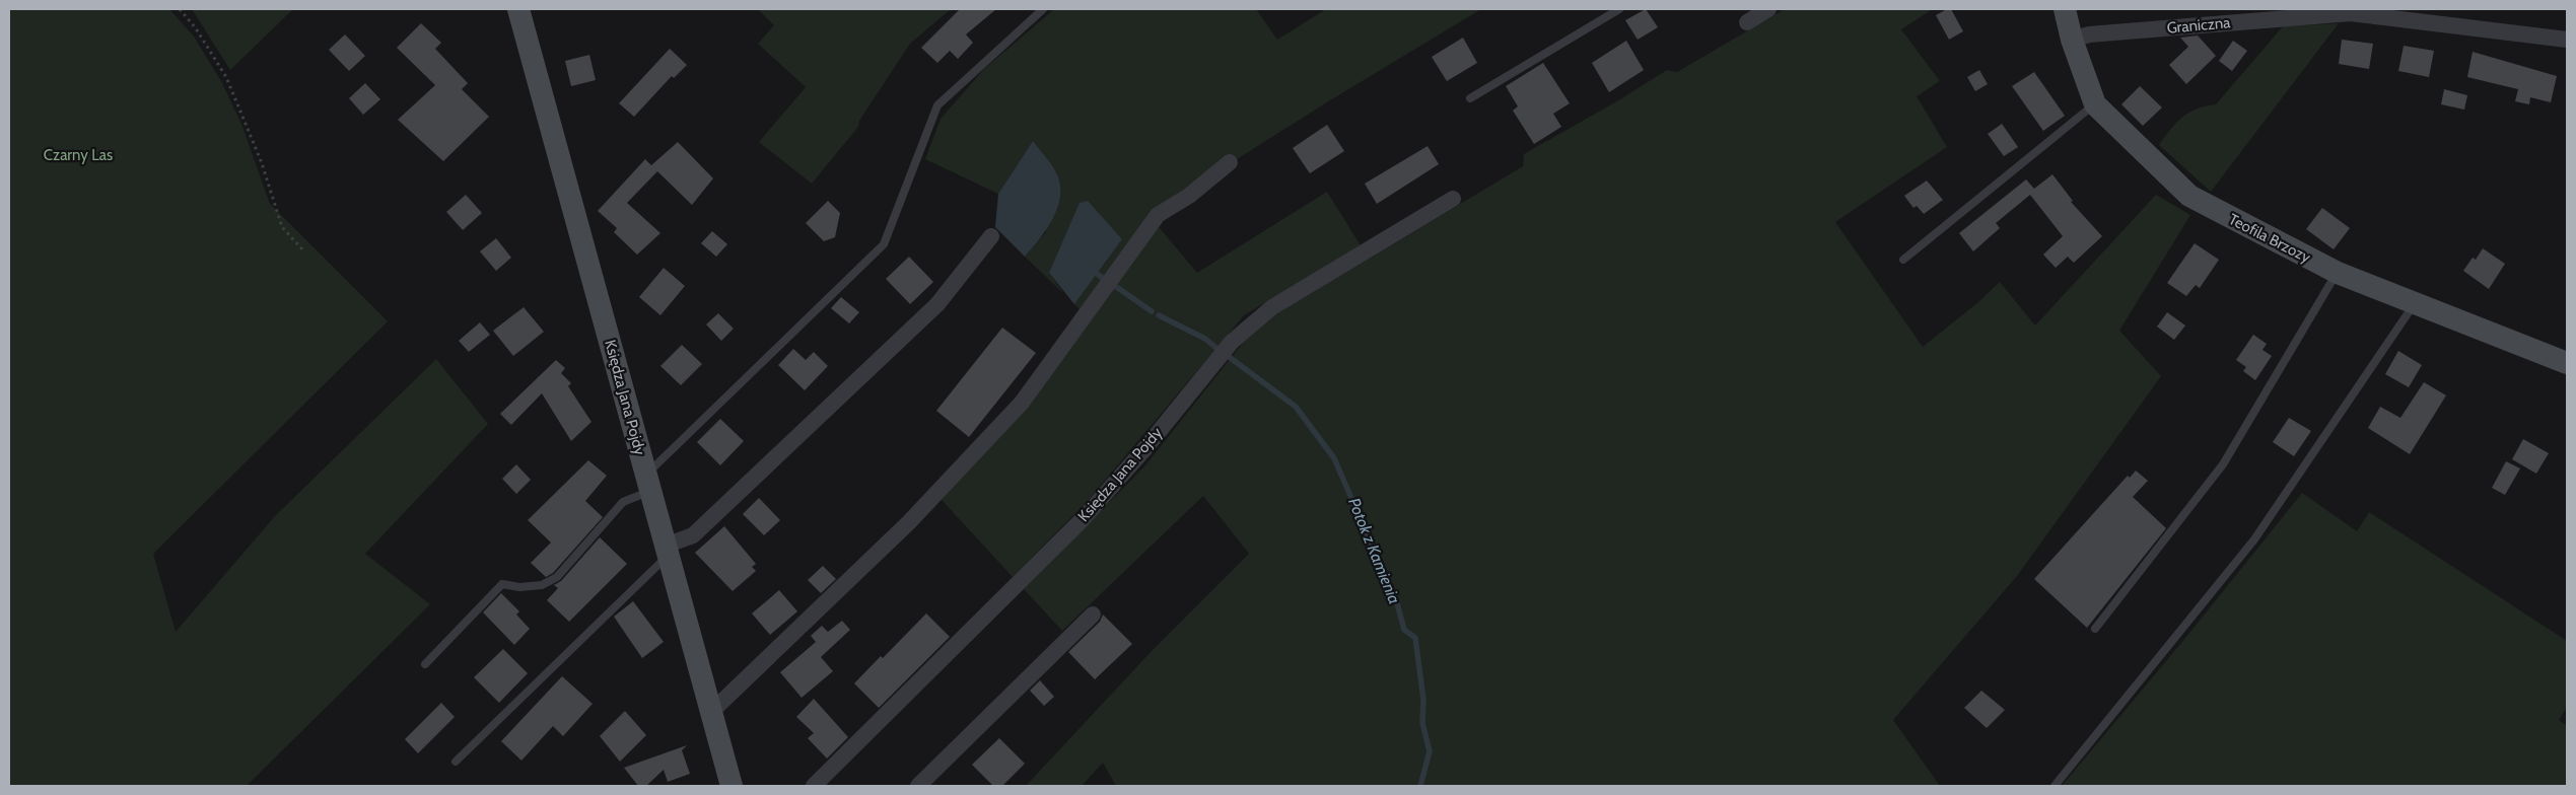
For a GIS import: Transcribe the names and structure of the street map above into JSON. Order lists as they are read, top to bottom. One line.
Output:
{"streets":{"street":["Graniczna","Teofila Brzozy","Księdza Jana Pojdy"]},"crossings":[["Graniczna","Teofila Brzozy"]],"water":["Potok z Kamienia"],"parks":["Czarny Las"]}
